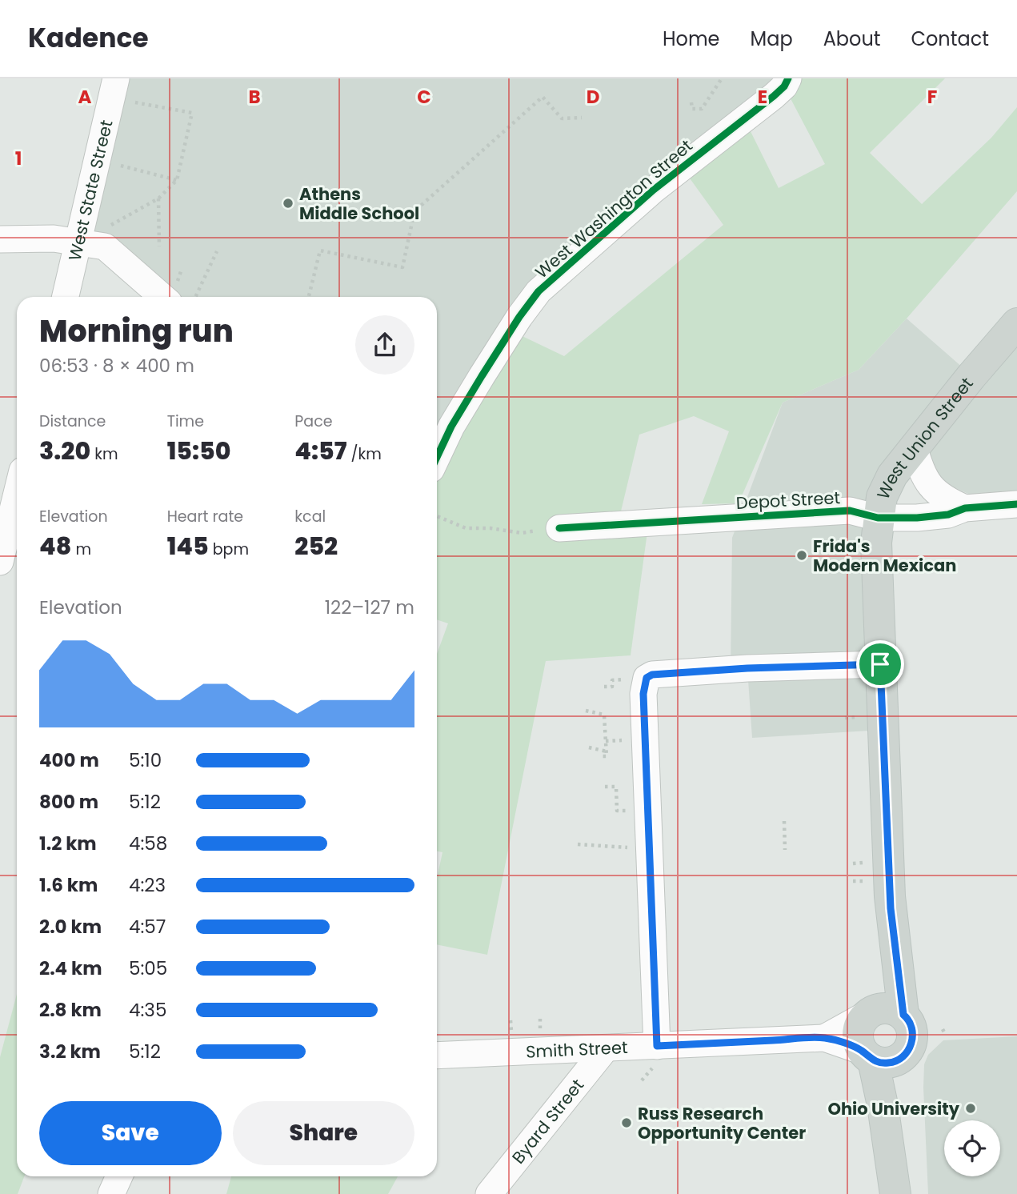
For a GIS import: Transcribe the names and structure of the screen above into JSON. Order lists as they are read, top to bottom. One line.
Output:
{"streets":{"main road":["West Union Street"],"street":["West State Street","West Washington Street","Depot Street","Smith Street","Byard Street"]},"crossings":[["West Union Street","Depot Street"],["West Union Street","Smith Street"],["Smith Street","Byard Street"]],"places":["Athens Middle School","Frida's Modern Mexican","Ohio University","Russ Research Opportunity Center"],"page":{"header":"Kadence","nav":["Home","Map","About","Contact"],"heading":["Morning run","06:53 · 8 × 400 m"],"stats":[["Distance","3.20 km"],["Time","15:50"],["Pace","4:57 /km"],["Elevation","48 m"],["Heart rate","145 bpm"],["kcal","252"]],"chart":["Elevation","122–127 m"],"list":[{"name":"400 m","note":"5:10"},{"name":"800 m","note":"5:12"},{"name":"1.2 km","note":"4:58"},{"name":"1.6 km","note":"4:23"},{"name":"2.0 km","note":"4:57"},{"name":"2.4 km","note":"5:05"},{"name":"2.8 km","note":"4:35"},{"name":"3.2 km","note":"5:12"}],"buttons":["Save","Share"]},"grid":{"columns":["A","B","C","D","E","F"],"rows":["1"]}}
